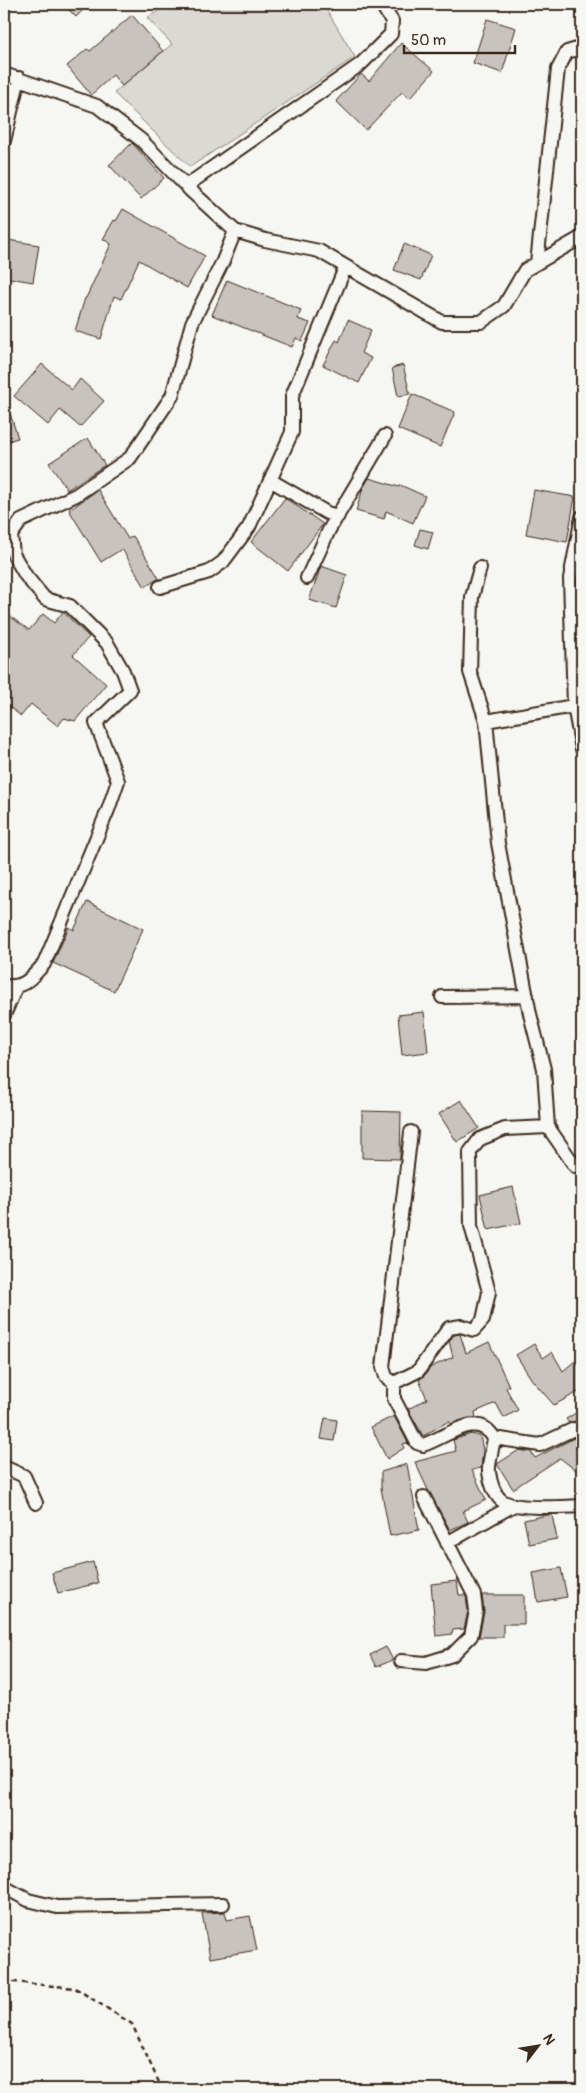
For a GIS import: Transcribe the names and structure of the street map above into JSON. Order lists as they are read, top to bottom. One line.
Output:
{"scale_bar":"50 m","north":"top right"}
